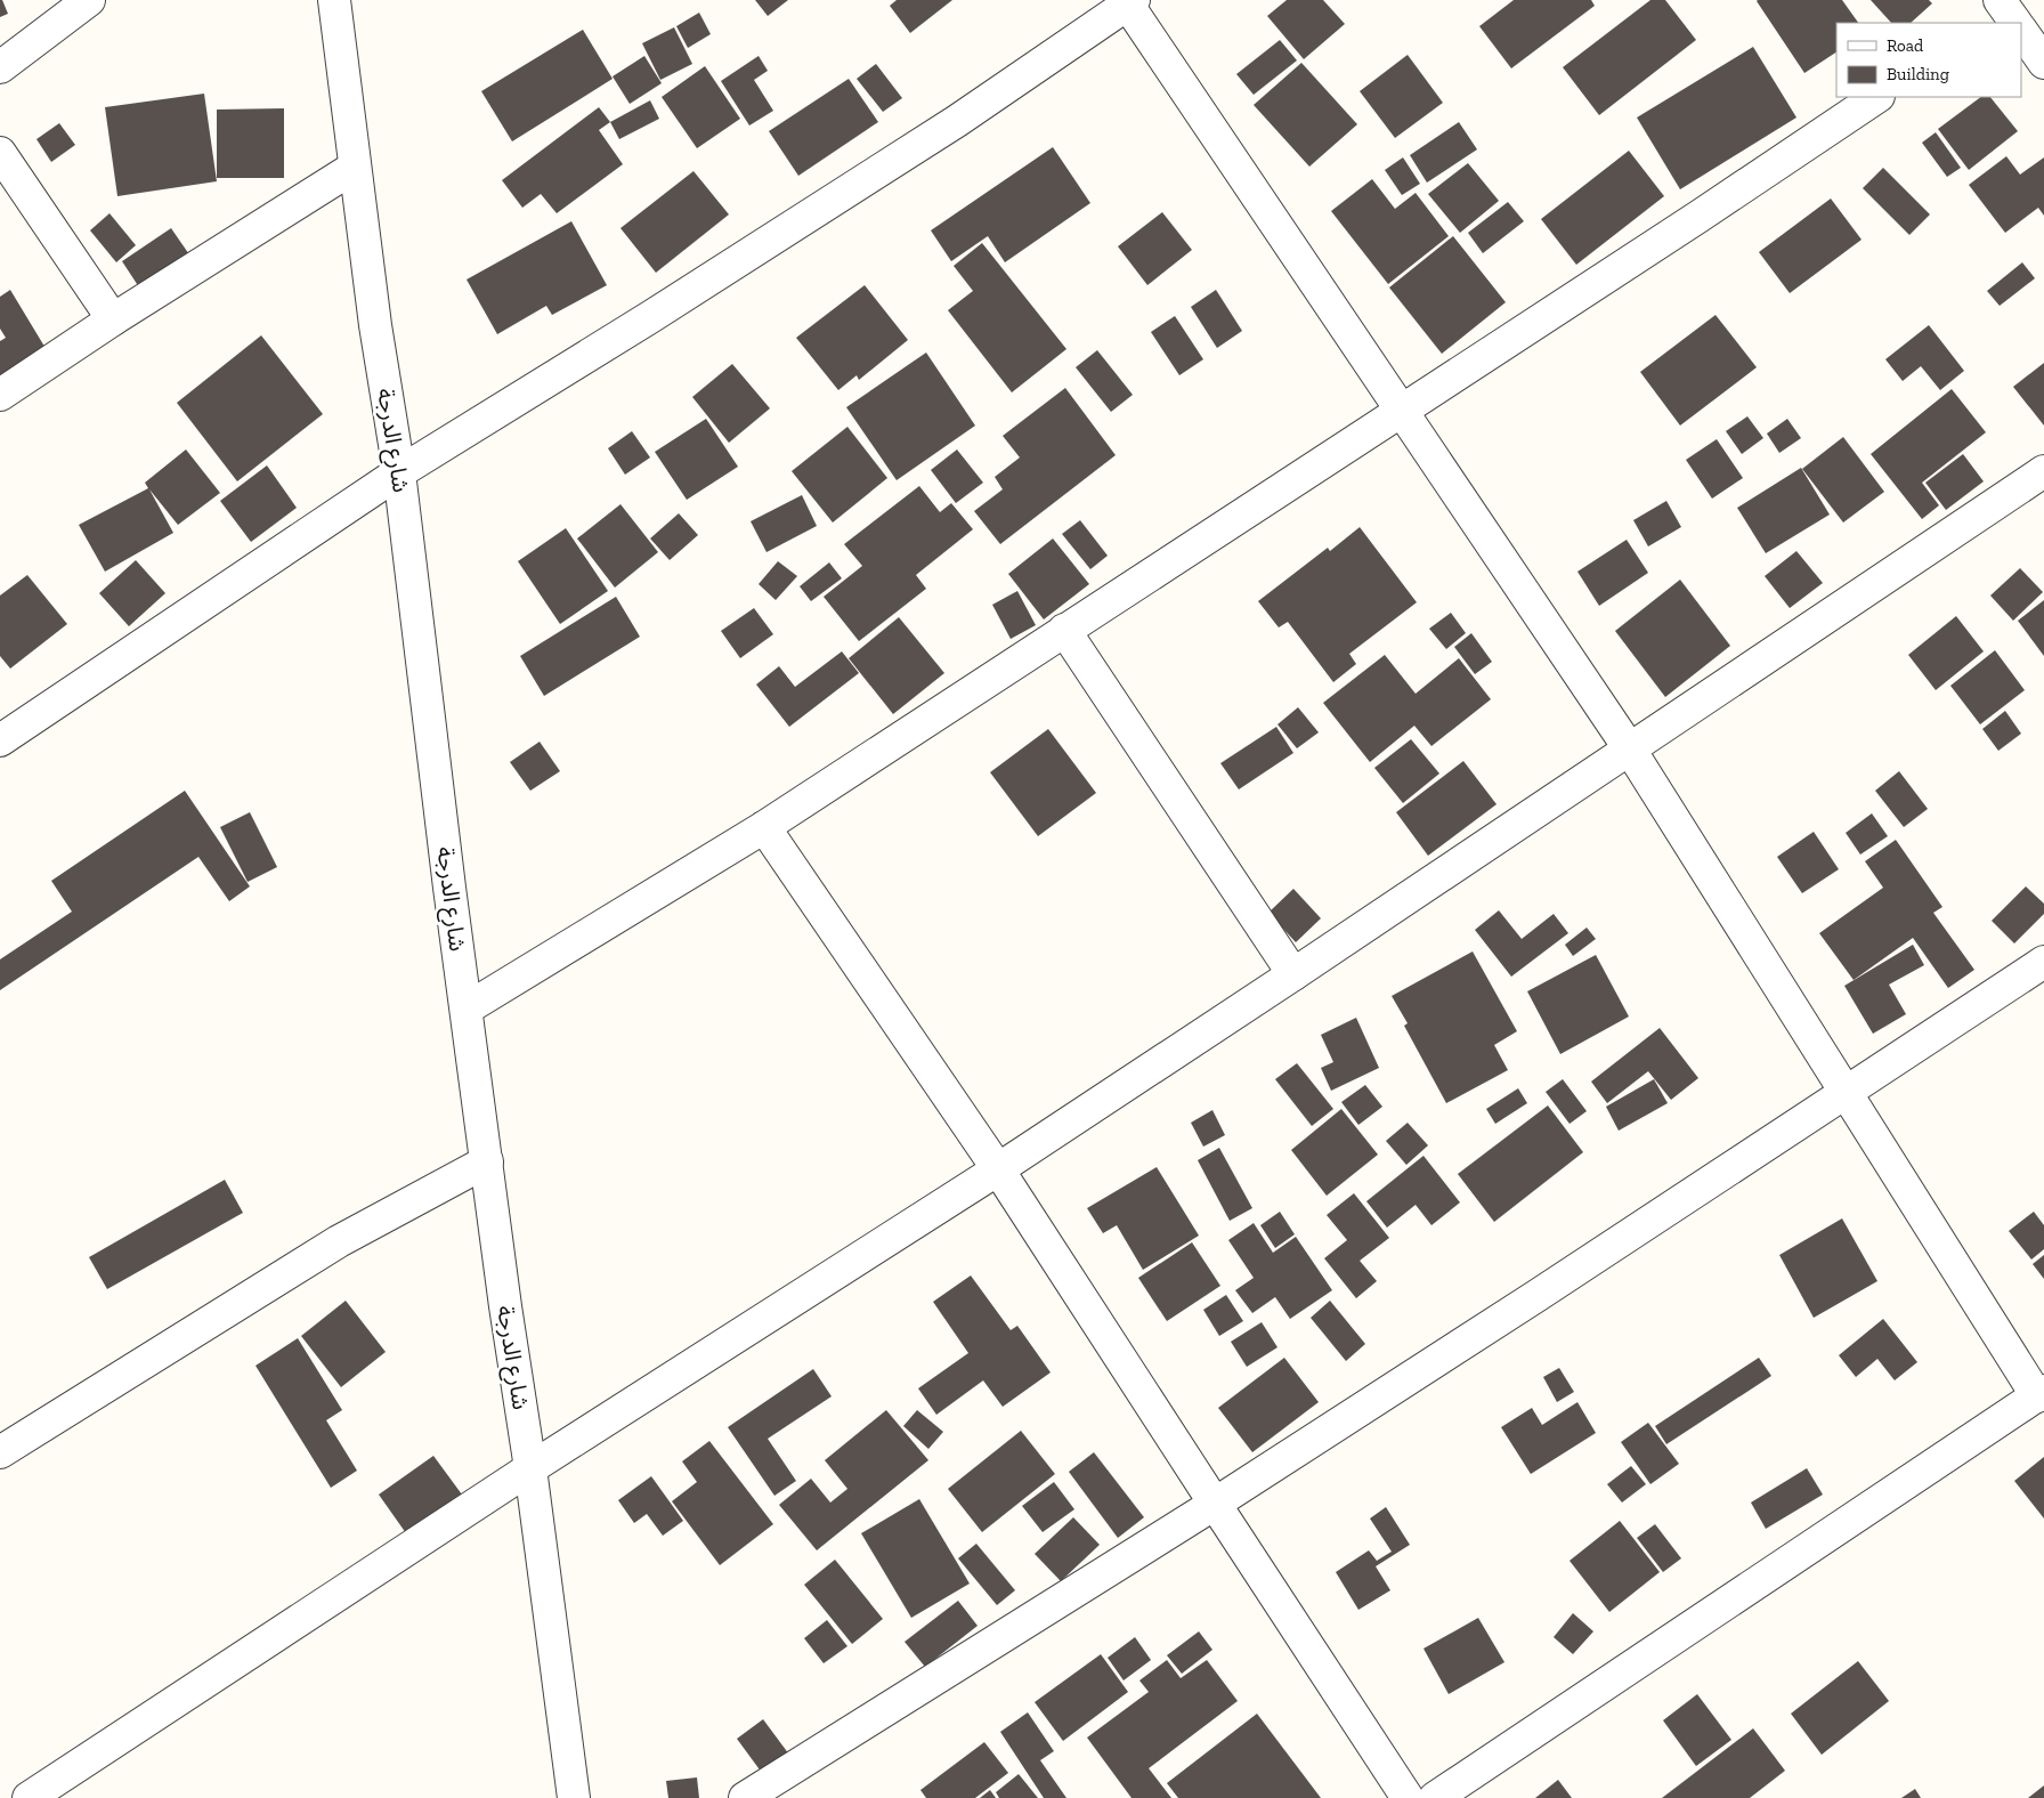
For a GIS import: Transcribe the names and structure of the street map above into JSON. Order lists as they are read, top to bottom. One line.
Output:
{"streets":{"street":["شارع الدرجة"]},"legend":["Road","Building"]}
